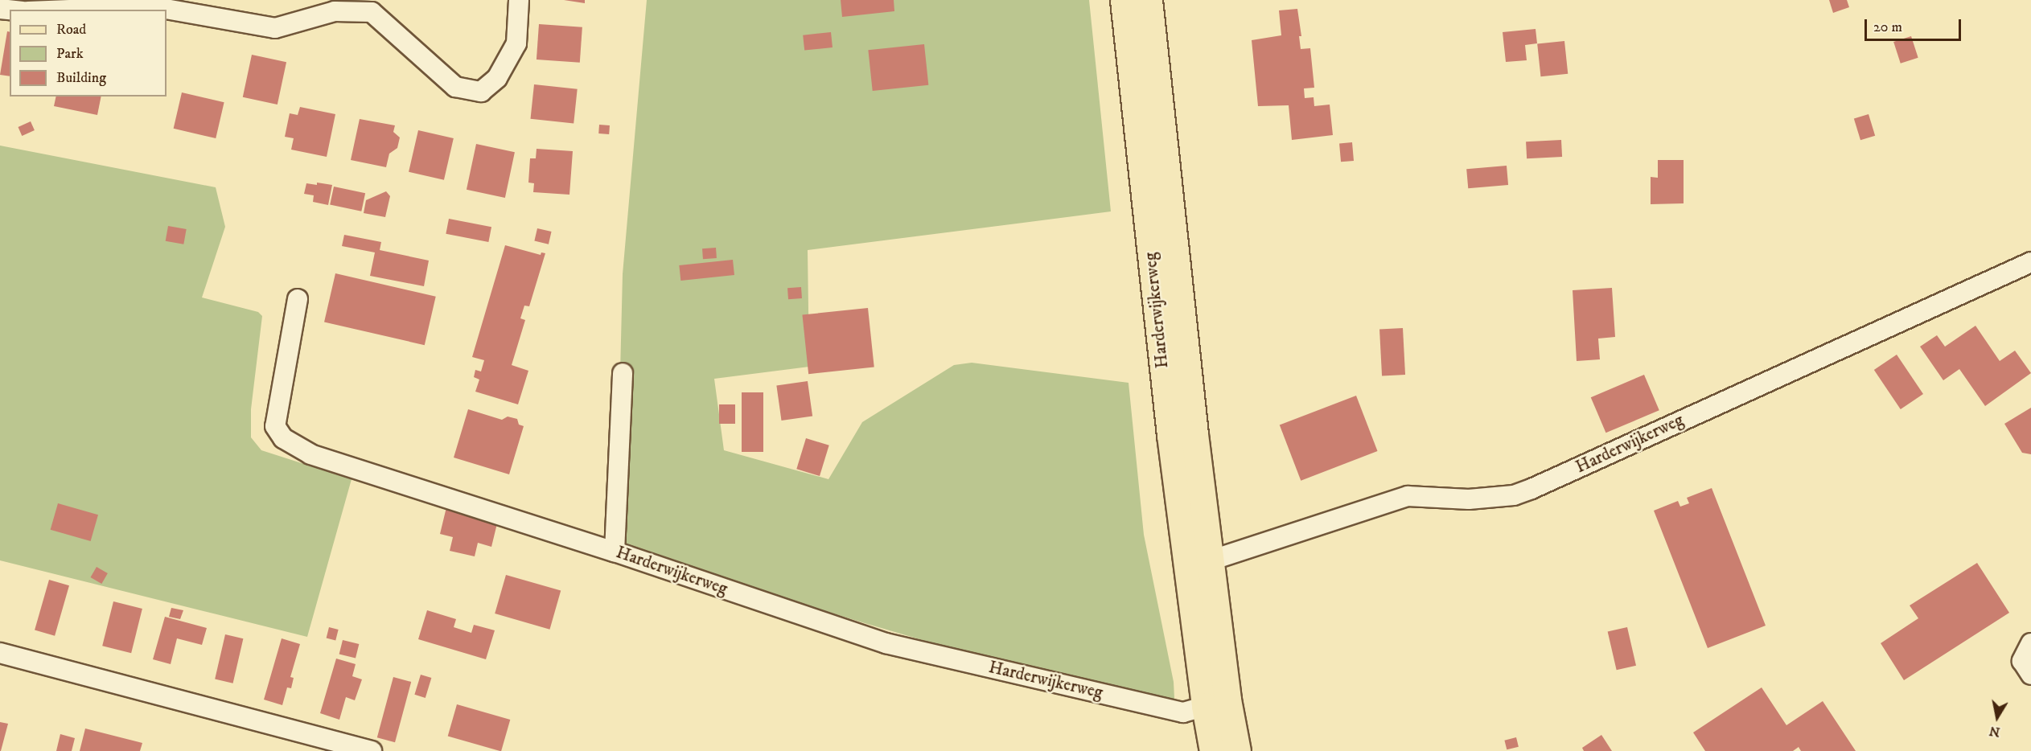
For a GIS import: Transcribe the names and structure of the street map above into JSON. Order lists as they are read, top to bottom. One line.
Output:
{"streets":{"main road":["Harderwijkerweg"]},"legend":["Road","Park","Building"],"scale_bar":"20 m","north":"bottom"}
